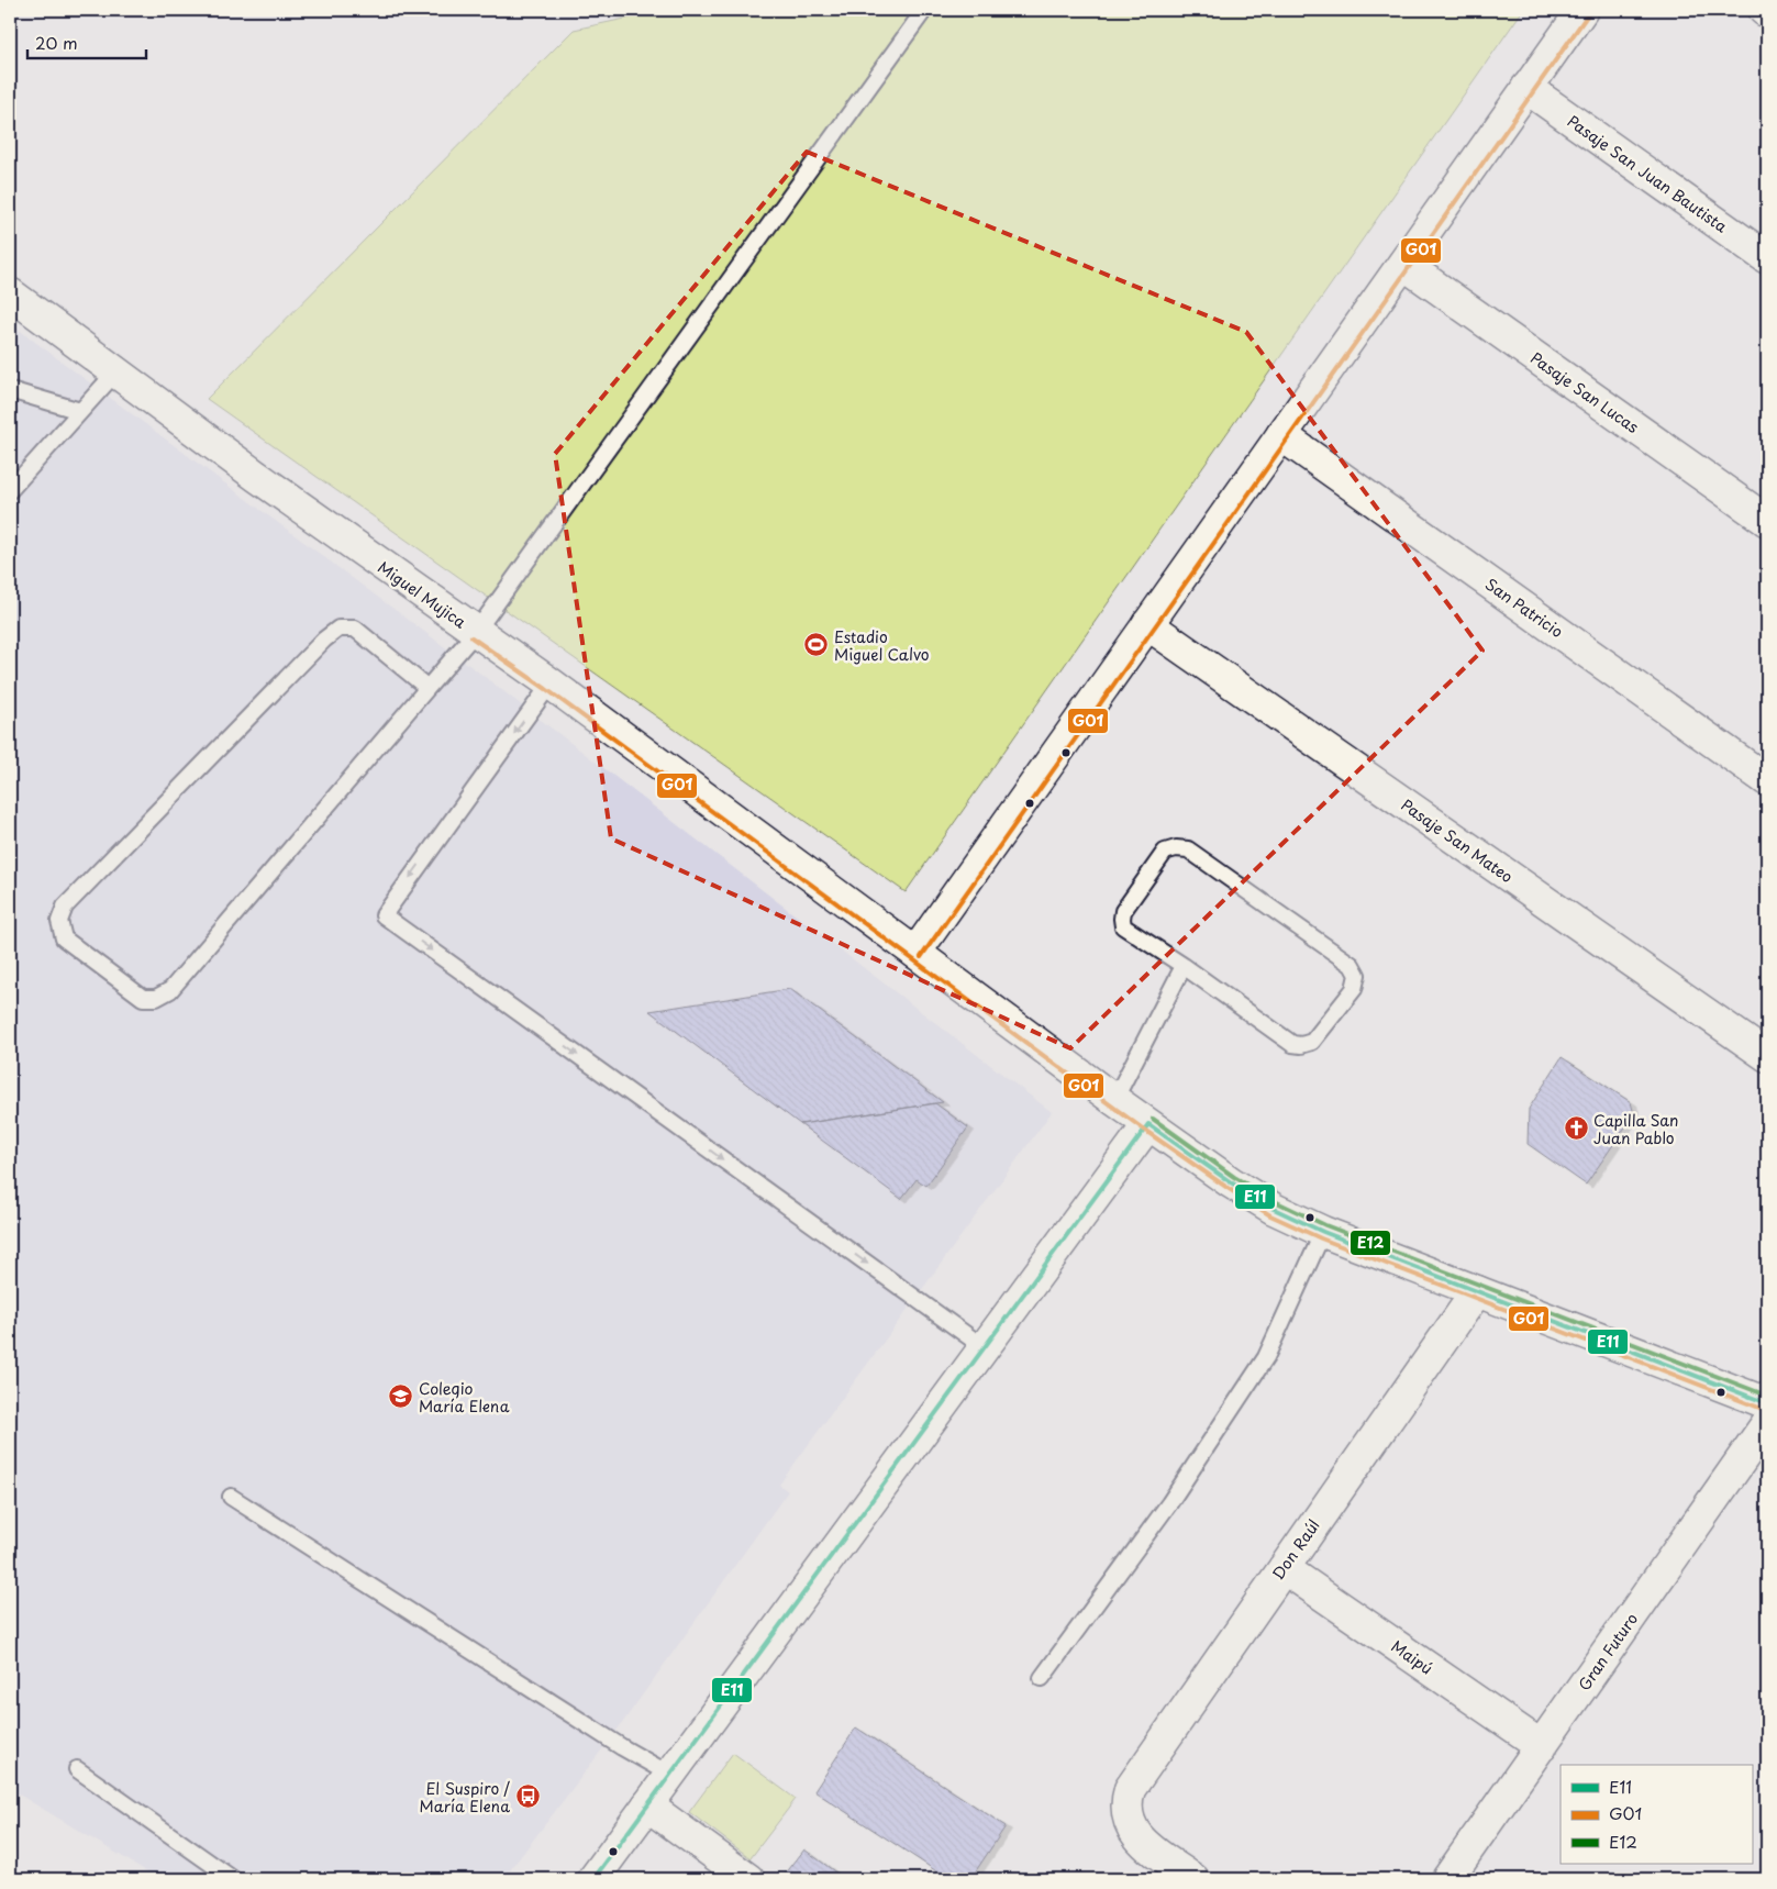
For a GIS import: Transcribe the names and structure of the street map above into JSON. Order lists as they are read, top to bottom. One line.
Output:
{"streets":{"street":["Pasaje San Juan Bautista","Pasaje San Lucas","Miguel Mujica","San Patricio","Pasaje San Mateo","Don Raúl","Gran Futuro","Maipú"]},"crossings":[["Miguel Mujica","Don Raúl"],["Don Raúl","Maipú"],["Gran Futuro","Maipú"]],"places":{"sports":["Estadio Miguel Calvo"],"church":["Capilla San Juan Pablo"],"school or university":["Colegio María Elena"],"bus stop":["El Suspiro / María Elena"]},"lines":["transit line G01","transit line E12","transit line E11"],"legend":["E11","G01","E12"],"scale_bar":"20 m"}
